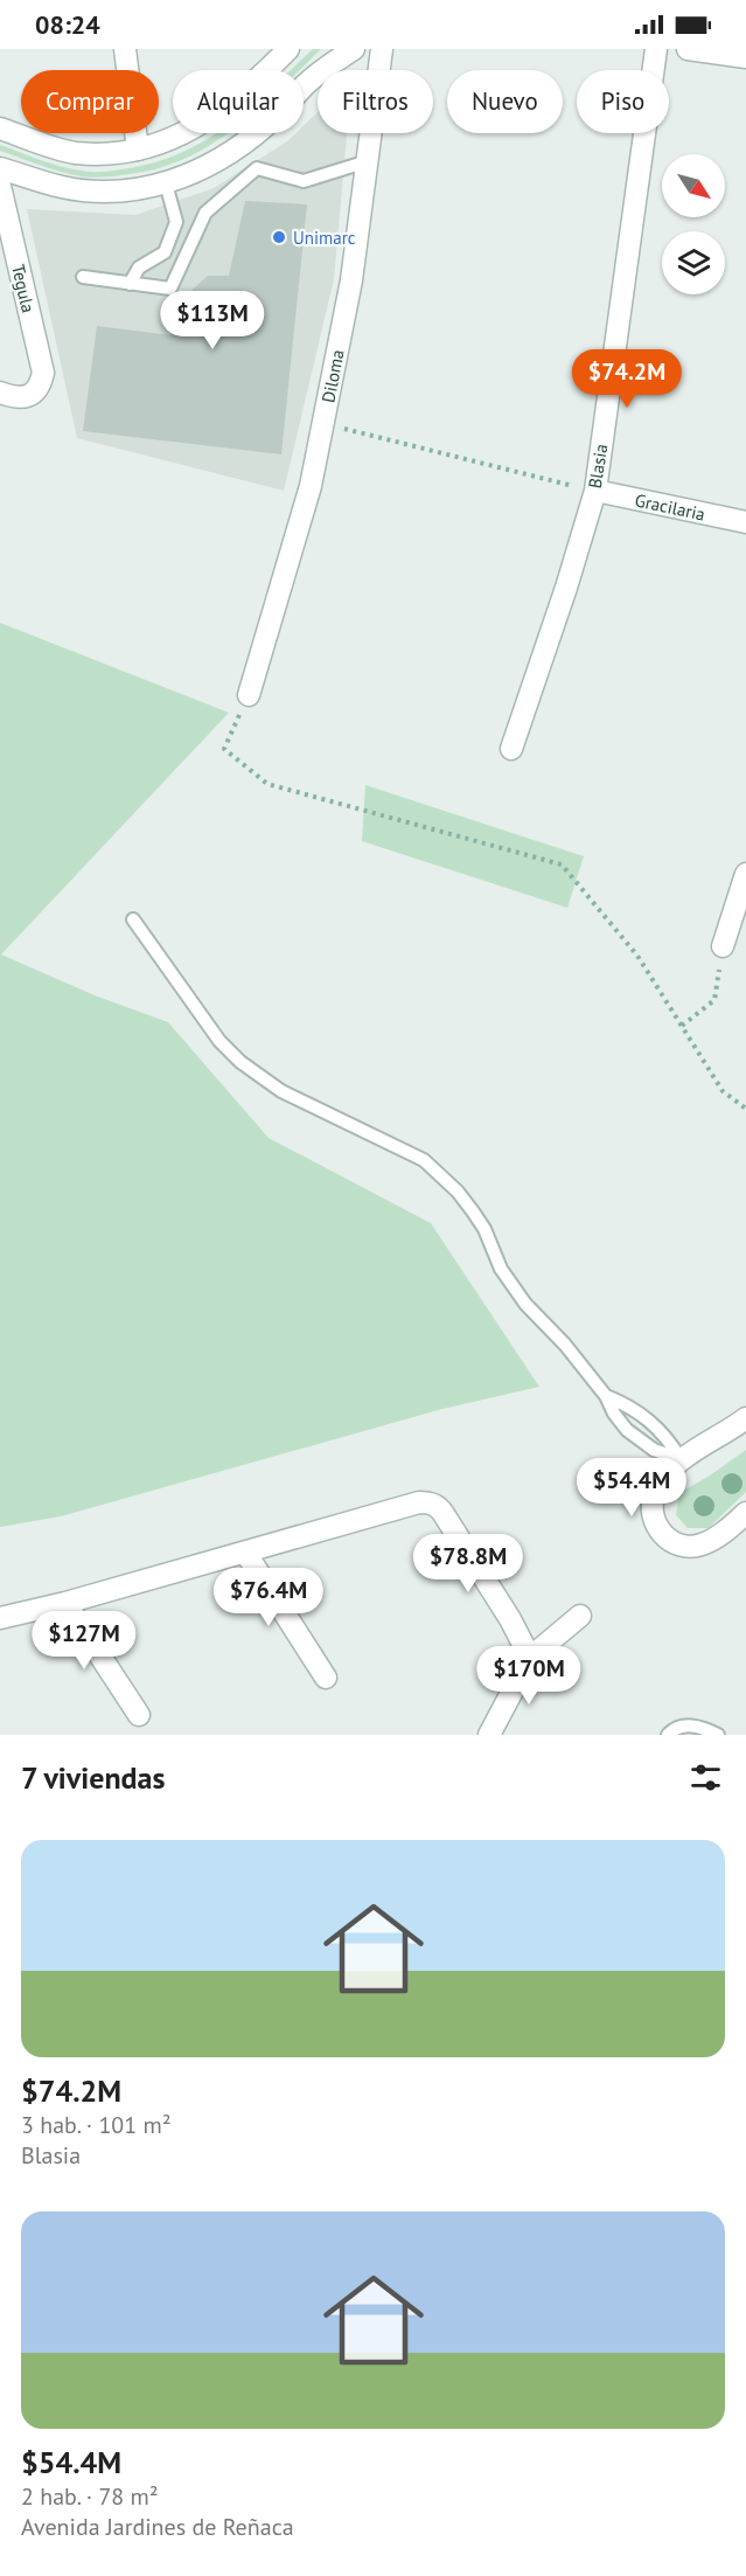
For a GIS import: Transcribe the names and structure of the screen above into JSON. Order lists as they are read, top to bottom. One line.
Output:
{"streets":{"street":["Tegula","Diloma","Blasia","Gracilaria"]},"crossings":[["Blasia","Gracilaria"]],"places":["Unimarc"],"north":"bottom right","page":{"status":"08:24","chip":["Comprar","Alquilar","Filtros","Nuevo","Piso"],"price":["$113M","$74.2M","$54.4M","$78.8M","$76.4M","$127M","$170M"],"heading":"7 viviendas","list":[{"name":"$74.2M","note":"3 hab. · 101 m² · Blasia"},{"name":"$54.4M","note":"2 hab. · 78 m² · Avenida Jardines de Reñaca"}]}}
